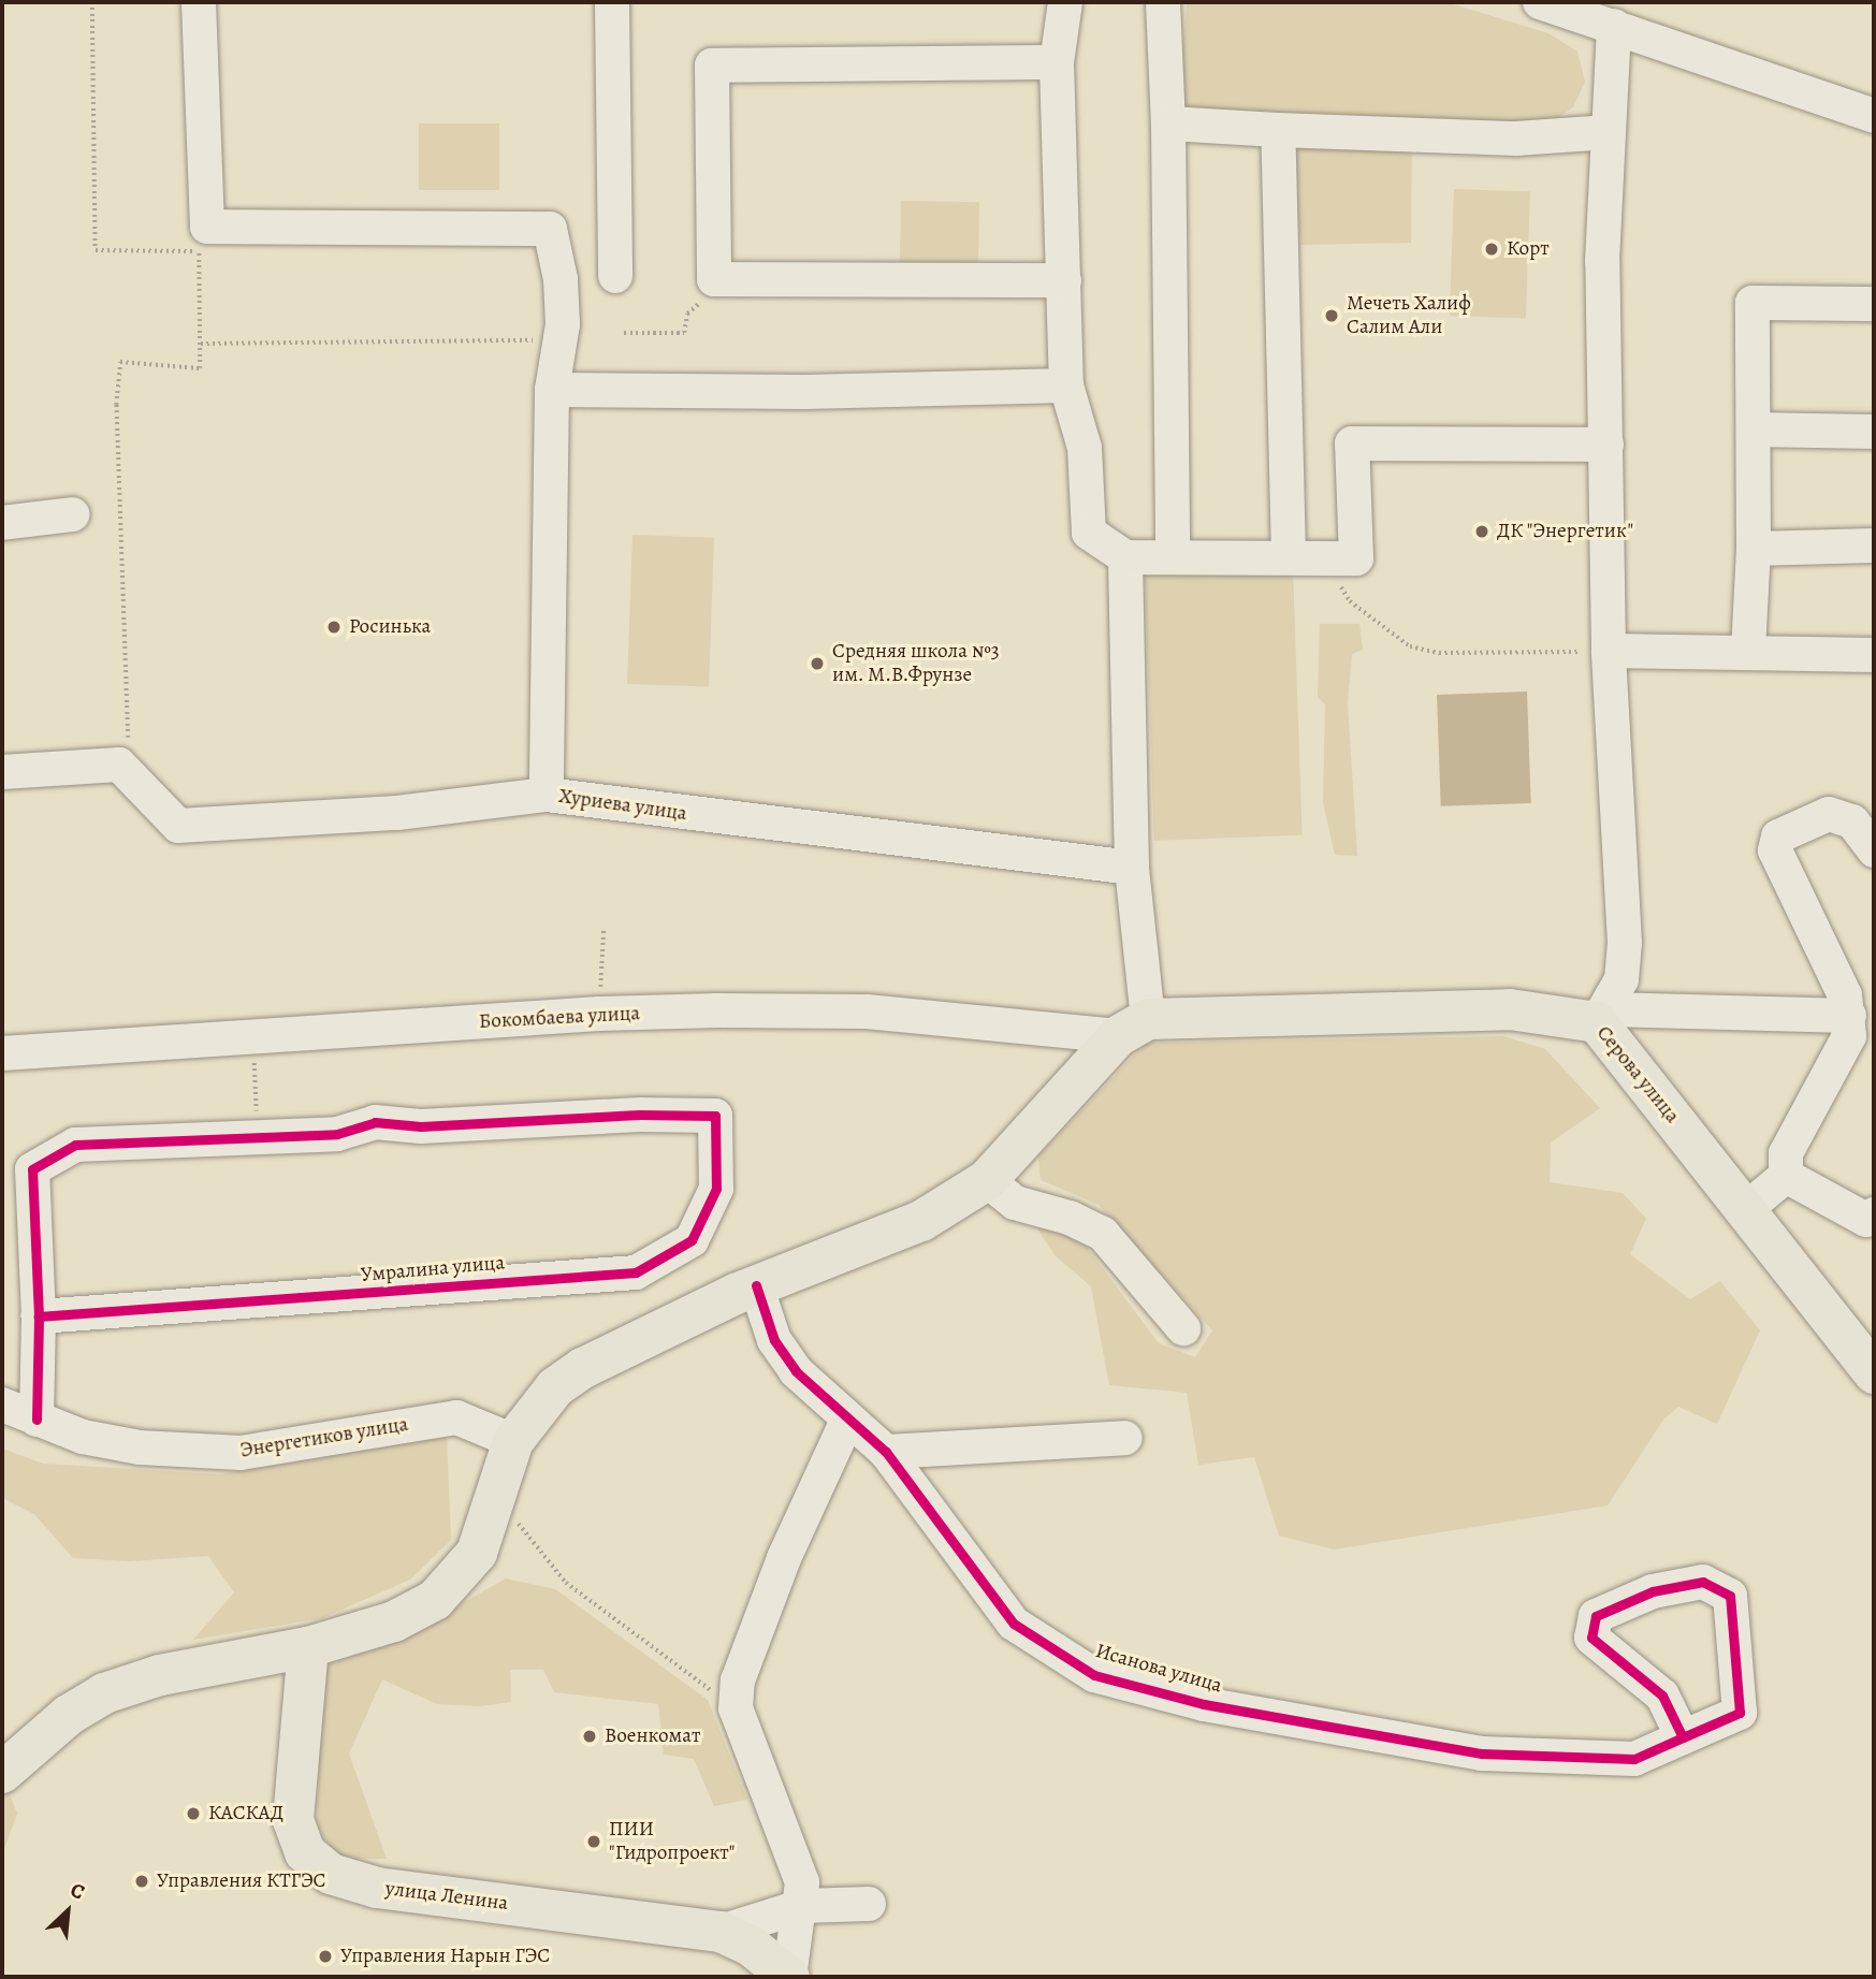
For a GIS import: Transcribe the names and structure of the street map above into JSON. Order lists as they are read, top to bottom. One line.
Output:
{"streets":{"main road":["Серова улица","улица Ленина"],"street":["Хуриева улица","Бокомбаева улица","Умралина улица","Энергетиков улица","Исанова улица"]},"crossings":[["Бокомбаева улица","Серова улица"]],"places":["Корт","Мечеть Халиф Салим Али","ДК \"Энергетик\"","Росинька","Средняя школа №3 им. М.В.Фрунзе","Военкомат","КАСКАД","ПИИ \"Гидропроект\"","Управления КТГЭС","Управления Нарын ГЭС"],"north":"top right"}
